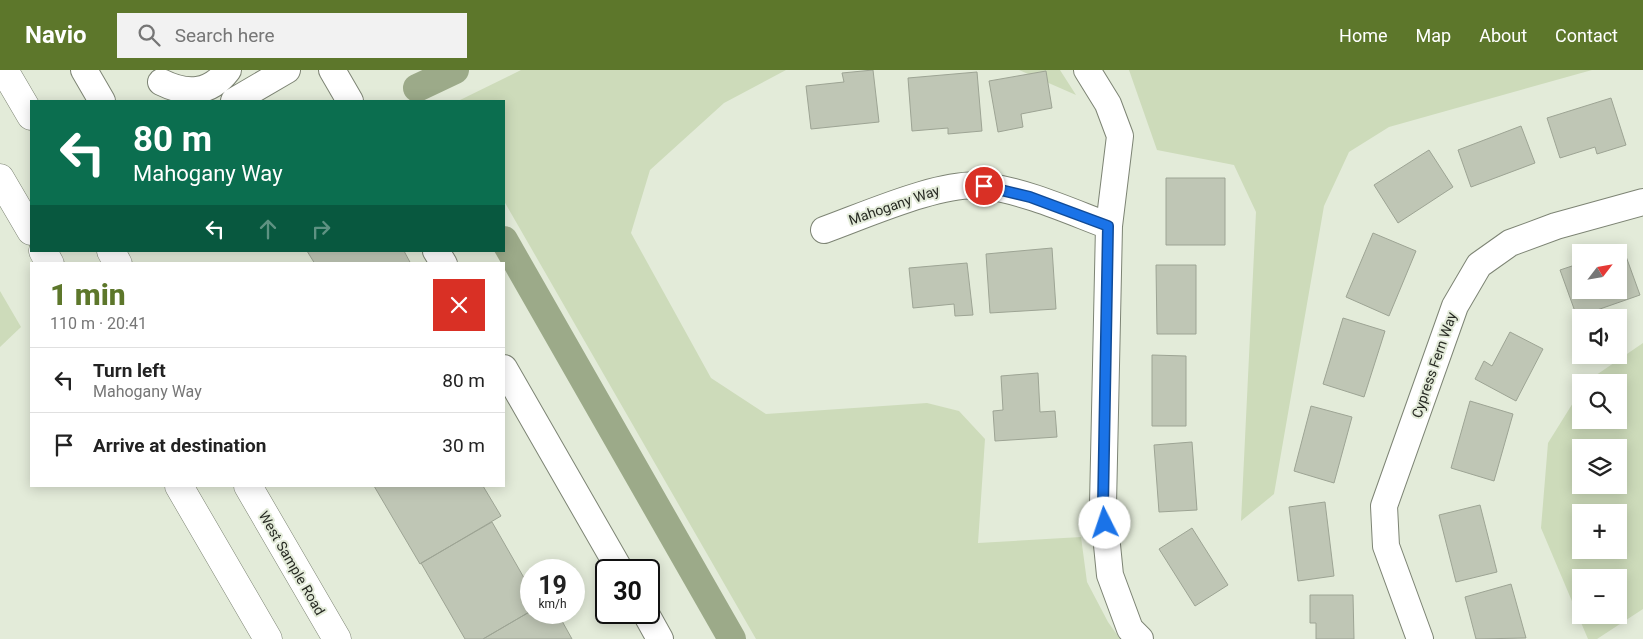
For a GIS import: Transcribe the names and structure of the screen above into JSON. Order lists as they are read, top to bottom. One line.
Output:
{"streets":{"main road":["West Sample Road"],"street":["Mahogany Way","Cypress Fern Way"]},"north":"top right","page":{"header":"Navio","search":"Search here","nav":["Home","Map","About","Contact"],"turn":["80 m","Mahogany Way"],"map_buttons":["+","−"],"heading":["1 min","110 m · 20:41"],"list":[{"name":"Turn left","note":"Mahogany Way","value":"80 m"},{"name":"Arrive at destination","value":"30 m"}],"speed":"19 km/h","limit":"30"}}
